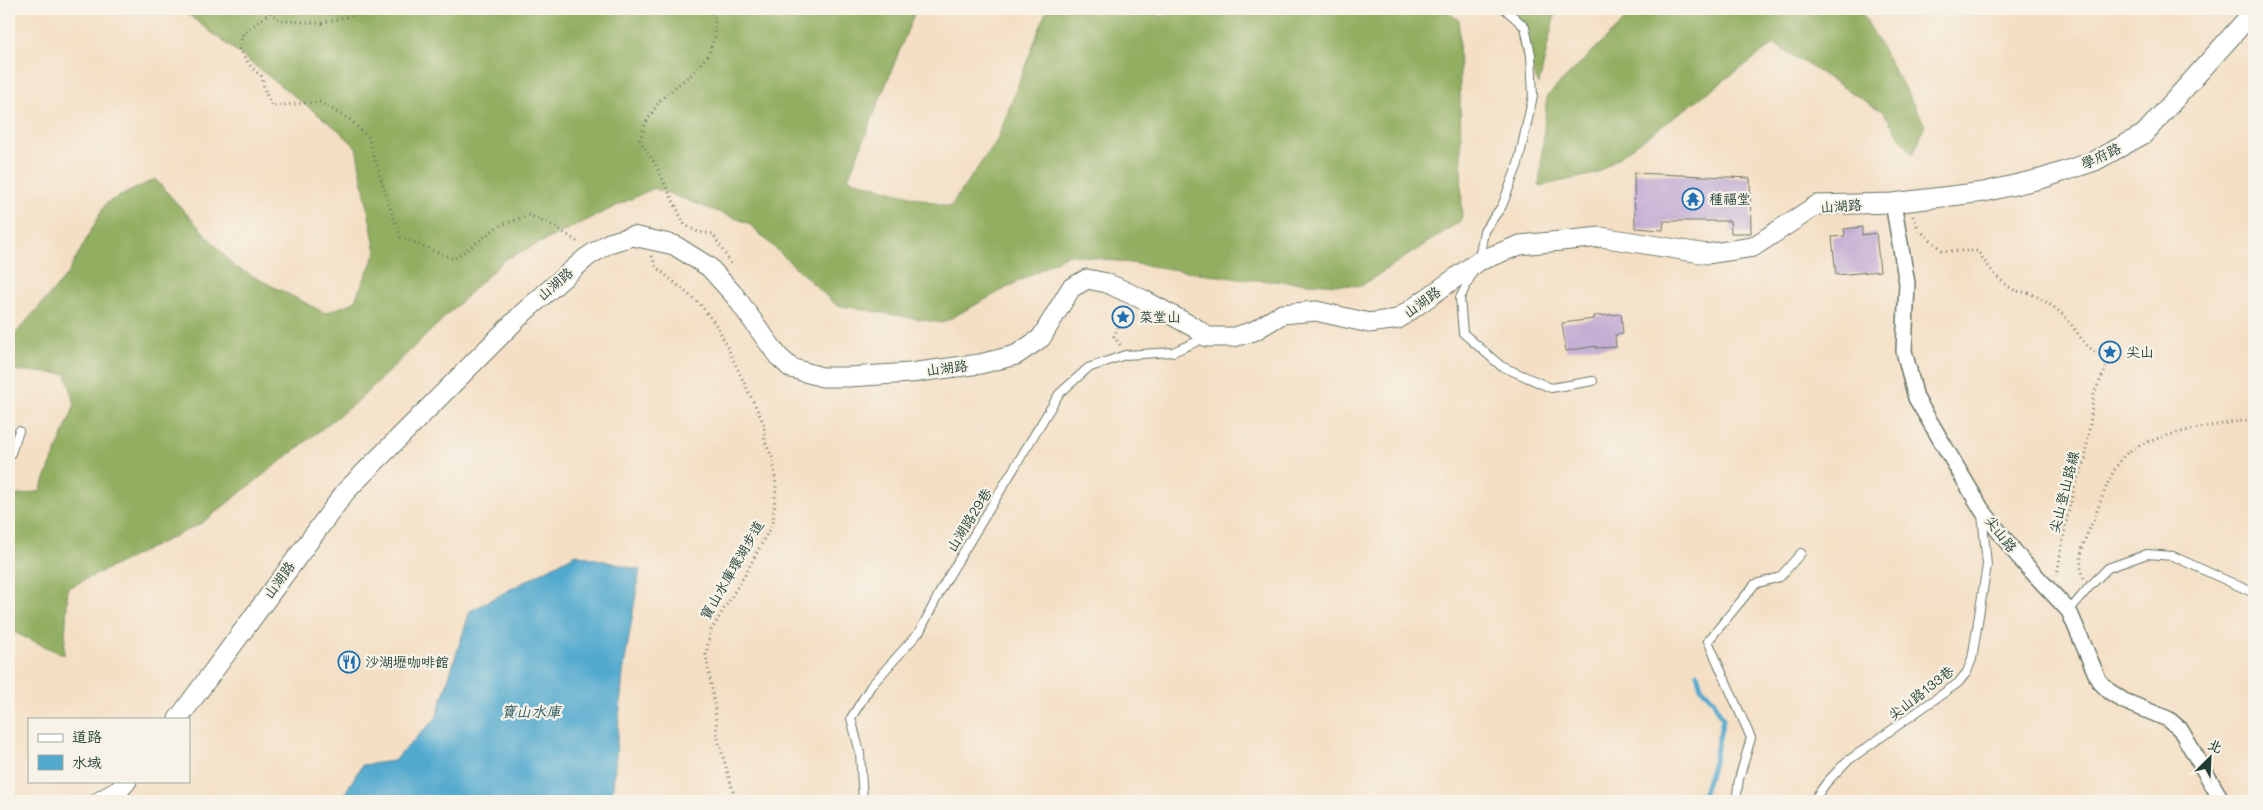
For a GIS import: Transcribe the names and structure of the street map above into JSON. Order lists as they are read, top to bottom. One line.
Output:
{"streets":{"street":["學府路","山湖路","尖山路"],"lane":["山湖路29巷","尖山路133巷"],"path":["尖山登山路線","寶山水庫環湖步道"]},"crossings":[["學府路","山湖路"],["學府路","尖山登山路線"],["學府路","尖山路"],["山湖路","尖山登山路線"],["山湖路","山湖路29巷"],["山湖路","尖山路"],["山湖路","寶山水庫環湖步道"],["尖山登山路線","尖山路"],["尖山路","尖山路133巷"]],"water":["寶山水庫"],"places":{"temple":["種福堂"],"place":["菜堂山","尖山"],"restaurant":["沙湖壢咖啡館"]},"legend":["道路","水域"],"north":"top right"}
